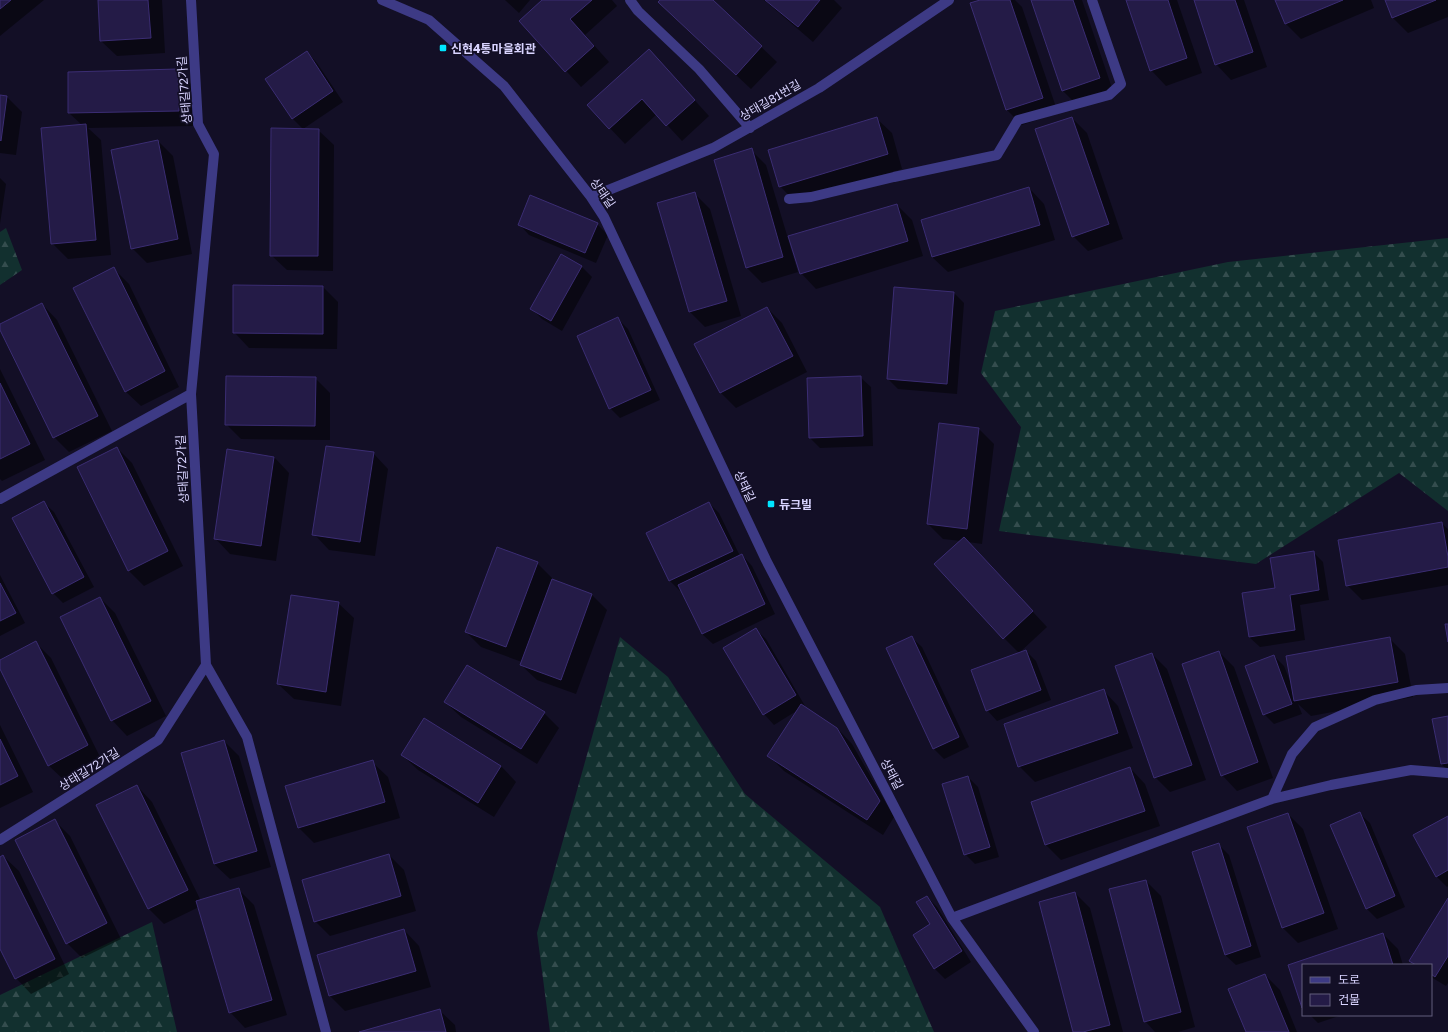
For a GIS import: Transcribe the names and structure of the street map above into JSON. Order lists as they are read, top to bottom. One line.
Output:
{"streets":{"street":["상태길72가길","상태길81번길","상태길"]},"crossings":[["상태길81번길","상태길"]],"places":{"transit":["신현4통마을회관","듀크빌"]},"legend":["도로","건물"]}
